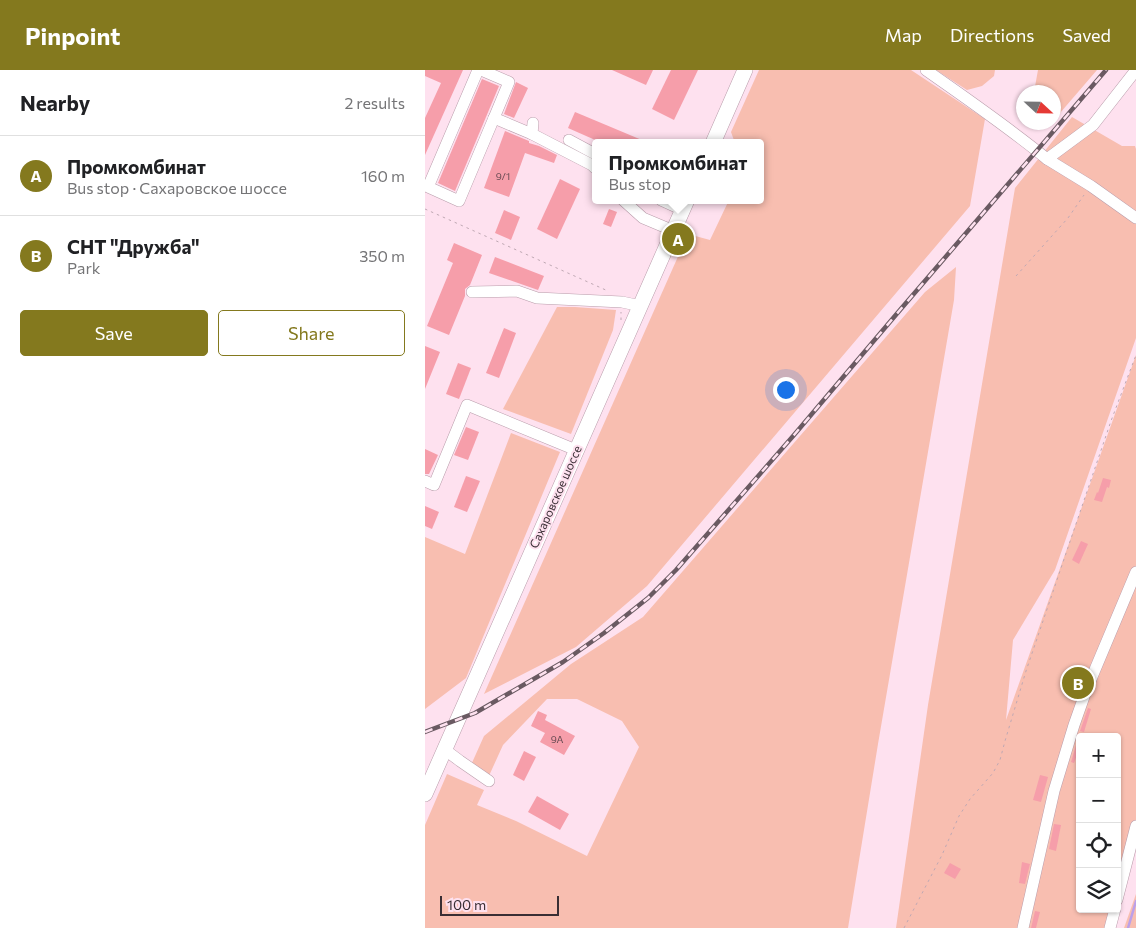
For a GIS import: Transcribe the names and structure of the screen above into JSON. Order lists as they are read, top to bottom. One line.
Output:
{"streets":{"main road":["Сахаровское шоссе"]},"house_numbers":["9/1","9А"],"scale_bar":"100 m","north":"right","page":{"header":"Pinpoint","nav":["Map","Directions","Saved"],"heading":["Nearby","2 results"],"list":[{"mark":"A","name":"Промкомбинат","note":"Bus stop · Сахаровское шоссе","value":"160 m"},{"mark":"B","name":"СНТ \"Дружба\"","note":"Park","value":"350 m"}],"popup":["Промкомбинат","Bus stop"],"pins":["A","B"],"buttons":["Save","Share"],"map_buttons":["+","−"],"scale":"100 m"}}
